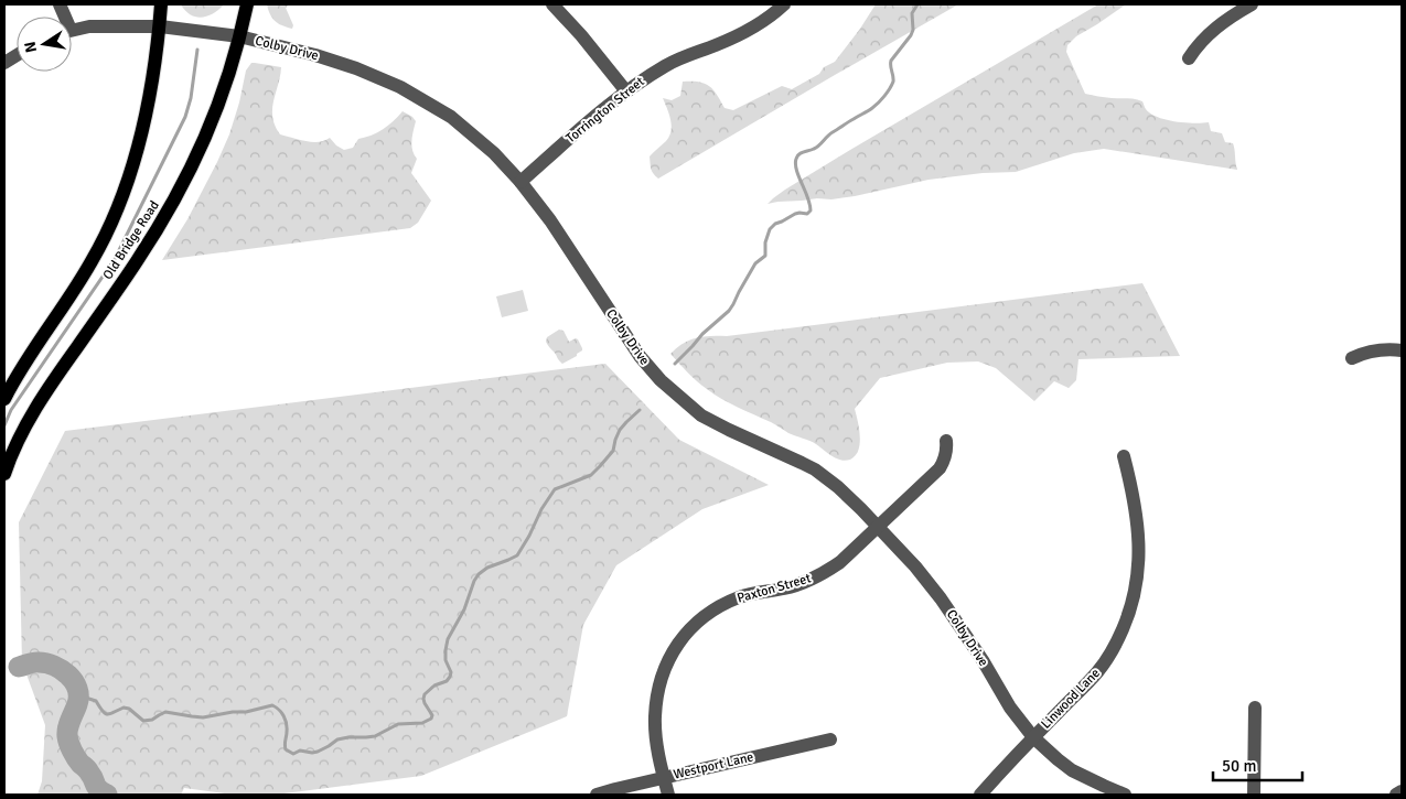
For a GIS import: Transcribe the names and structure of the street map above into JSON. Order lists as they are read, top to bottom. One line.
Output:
{"streets":{"main road":["Old Bridge Road"],"street":["Colby Drive","Torrington Street","Paxton Street","Linwood Lane","Westport Lane"]},"crossings":[["Colby Drive","Torrington Street"],["Colby Drive","Old Bridge Road"],["Colby Drive","Paxton Street"],["Colby Drive","Linwood Lane"],["Paxton Street","Westport Lane"]],"scale_bar":"50 m","north":"left"}
